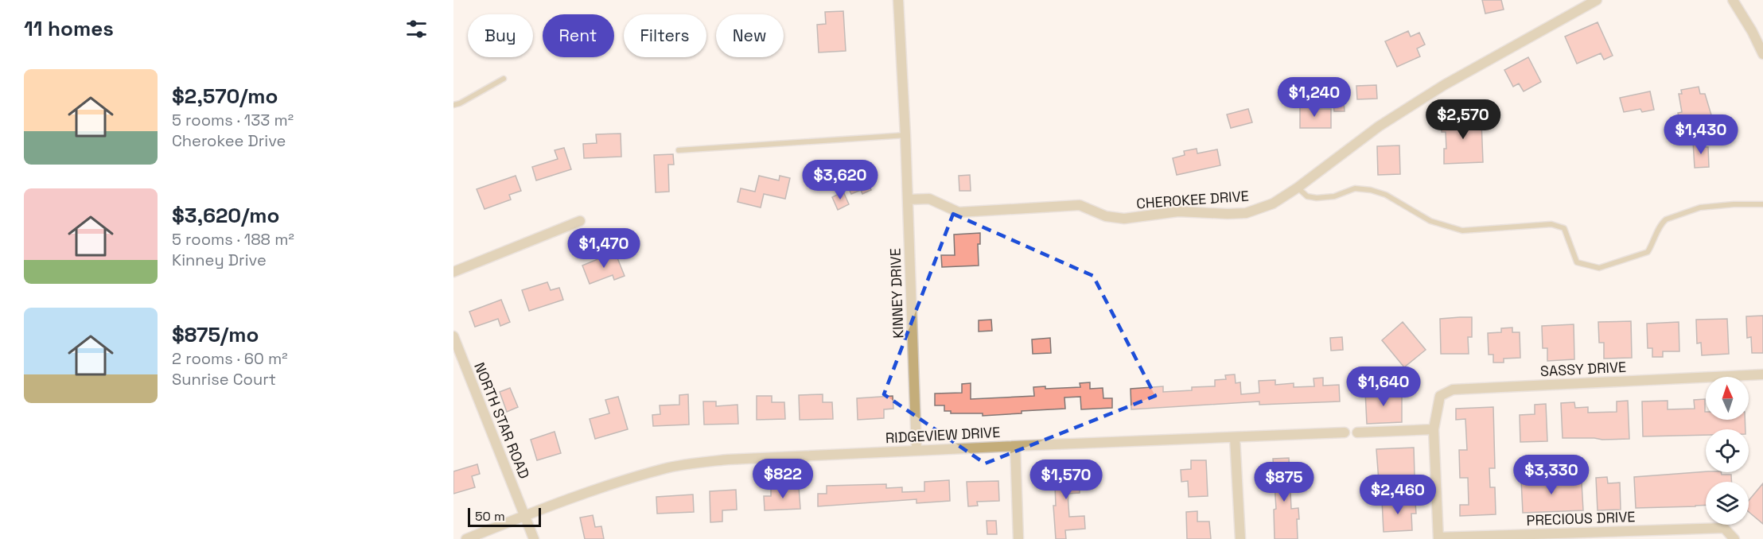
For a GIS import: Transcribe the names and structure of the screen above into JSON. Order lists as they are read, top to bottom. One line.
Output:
{"streets":{"street":["CHEROKEE DRIVE","KINNEY DRIVE","SASSY DRIVE","NORTH STAR ROAD","RIDGEVIEW DRIVE","PRECIOUS DRIVE"]},"crossings":[["CHEROKEE DRIVE","KINNEY DRIVE"],["KINNEY DRIVE","RIDGEVIEW DRIVE"],["SASSY DRIVE","RIDGEVIEW DRIVE"],["NORTH STAR ROAD","RIDGEVIEW DRIVE"]],"scale_bar":"50 m","north":"top","page":{"heading":"11 homes","chip":["Buy","Rent","Filters","New"],"list":[{"name":"$2,570/mo","note":"5 rooms · 133 m² · Cherokee Drive"},{"name":"$3,620/mo","note":"5 rooms · 188 m² · Kinney Drive"},{"name":"$875/mo","note":"2 rooms · 60 m² · Sunrise Court"}],"price":["$1,240","$2,570","$1,430","$3,620","$1,470","$1,640","$3,330","$822","$1,570","$875","$2,460"],"scale":"50 m"}}
